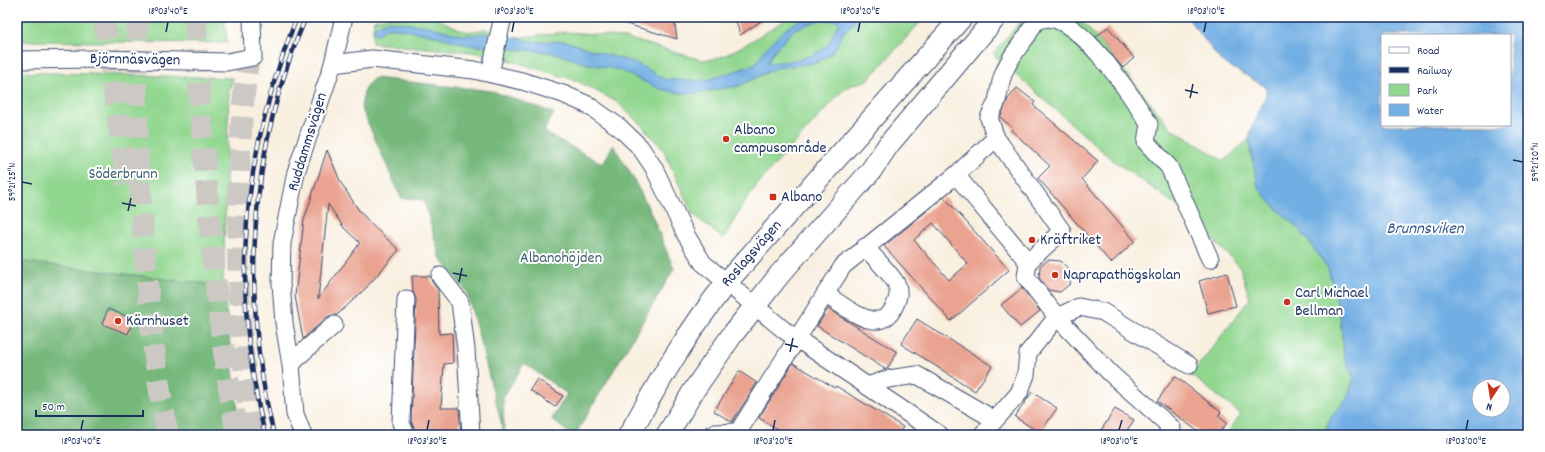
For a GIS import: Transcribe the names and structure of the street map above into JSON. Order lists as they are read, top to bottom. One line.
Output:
{"streets":{"main road":["Roslagsvägen"],"street":["Björnnäsvägen","Ruddammsvägen"]},"water":["Brunnsviken"],"parks":["Söderbrunn","Albanohöjden"],"places":{"other":["Albano campusområde","Kräftriket","Naprapathögskolan","Carl Michael Bellman","Kärnhuset"],"transit":["Albano"]},"legend":["Road","Railway","Park","Water"],"scale_bar":"50 m","north":"bottom","coordinates":["18°03'40\"E","18°03'30\"E","18°03'20\"E","18°03'10\"E","59°21'20\"N","59°21'25\"N","18°03'00\"E"]}
